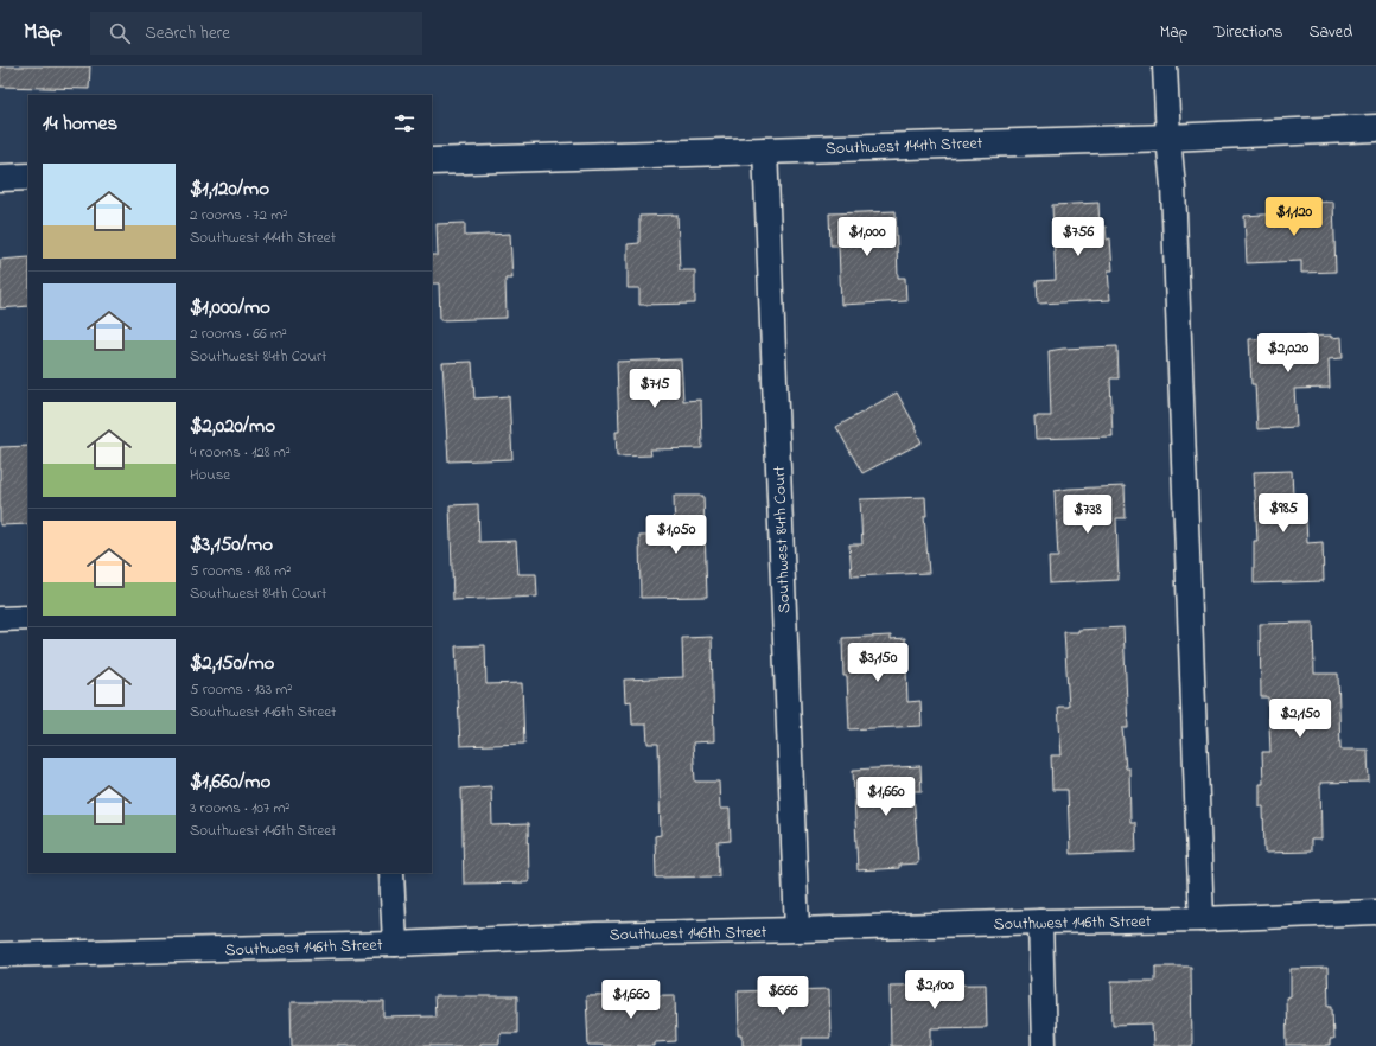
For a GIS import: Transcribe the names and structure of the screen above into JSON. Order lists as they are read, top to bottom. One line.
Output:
{"streets":{"street":["Southwest 144th Street","Southwest 84th Court","Southwest 146th Street"]},"crossings":[["Southwest 144th Street","Southwest 84th Court"],["Southwest 84th Court","Southwest 146th Street"]],"page":{"header":"Map","search":"Search here","nav":["Map","Directions","Saved"],"heading":"14 homes","list":[{"name":"$1,120/mo","note":"2 rooms · 72 m² · Southwest 144th Street"},{"name":"$1,000/mo","note":"2 rooms · 66 m² · Southwest 84th Court"},{"name":"$2,020/mo","note":"4 rooms · 128 m² · House"},{"name":"$3,150/mo","note":"5 rooms · 188 m² · Southwest 84th Court"},{"name":"$2,150/mo","note":"5 rooms · 133 m² · Southwest 146th Street"},{"name":"$1,660/mo","note":"3 rooms · 107 m² · Southwest 146th Street"}],"price":["$1,120","$1,000","$756","$2,020","$715","$985","$738","$1,050","$3,150","$2,150","$1,660","$2,100","$666","$1,660"]}}
